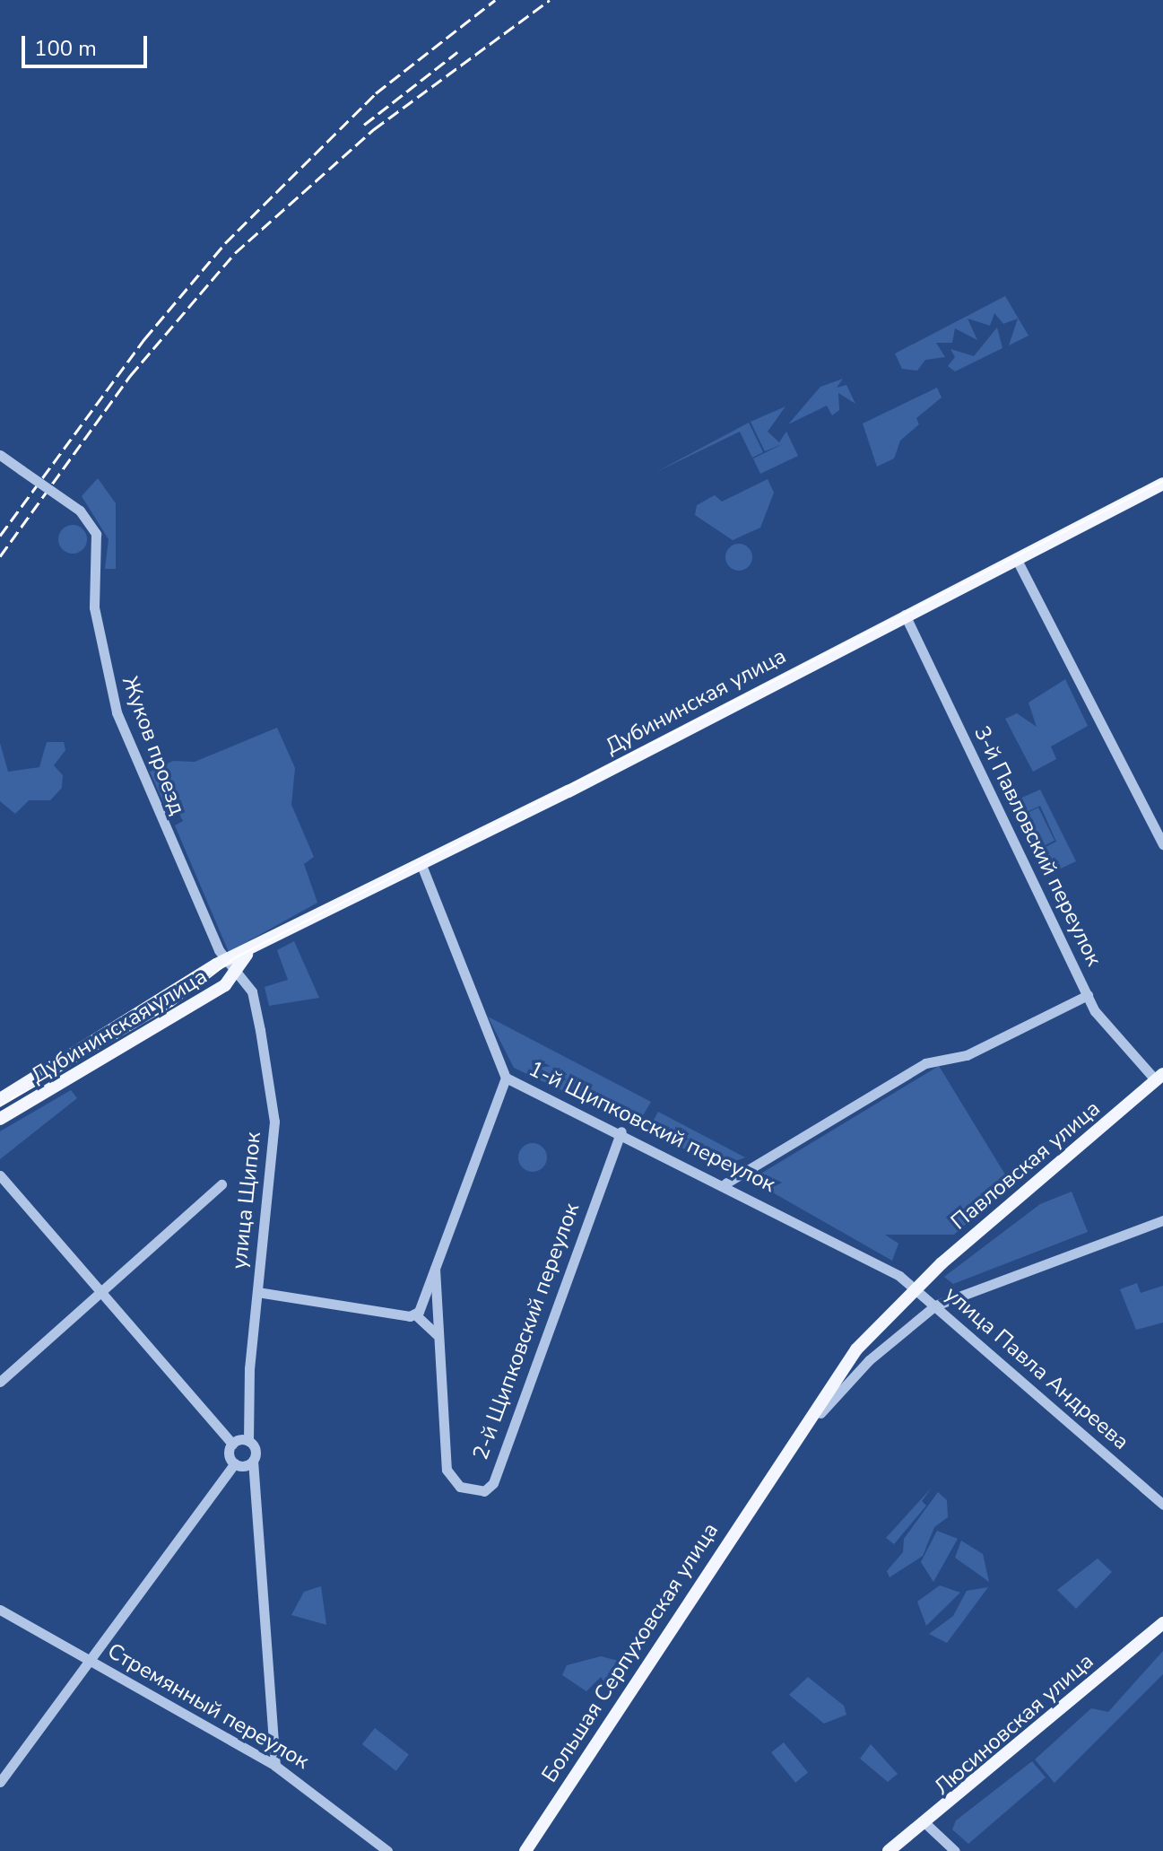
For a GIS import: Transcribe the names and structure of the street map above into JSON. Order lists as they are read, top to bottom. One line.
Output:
{"streets":{"main road":["Дубининская улица","Павловская улица","Большая Серпуховская улица","Люсиновская улица"],"street":["Жуков проезд","3-й Павловский переулок","1-й Щипковский переулок","улица Щипок","2-й Щипковский переулок","улица Павла Андреева","Стремянный переулок"]},"crossings":[["Дубининская улица","Жуков проезд"],["Дубининская улица","3-й Павловский переулок"],["Дубининская улица","улица Щипок"],["3-й Павловский переулок","Павловская улица"],["1-й Щипковский переулок","Павловская улица"],["1-й Щипковский переулок","2-й Щипковский переулок"],["1-й Щипковский переулок","улица Павла Андреева"],["1-й Щипковский переулок","Большая Серпуховская улица"],["Павловская улица","улица Павла Андреева"],["Павловская улица","Большая Серпуховская улица"],["улица Павла Андреева","Большая Серпуховская улица"]],"scale_bar":"100 m"}
